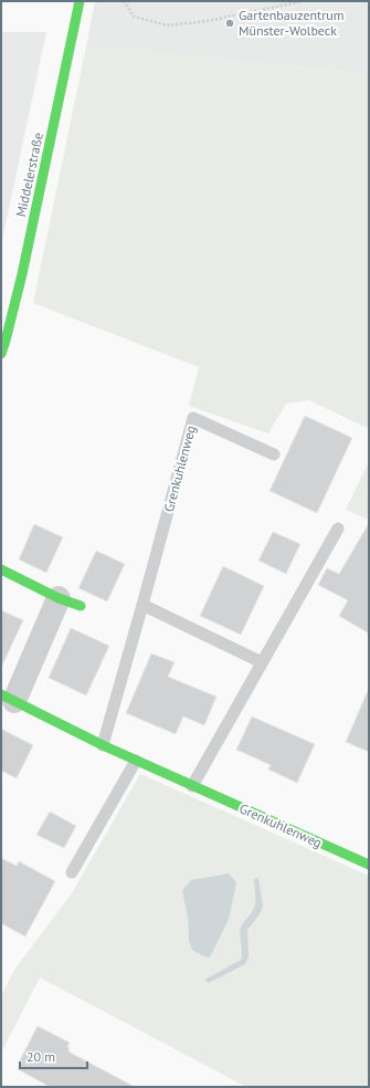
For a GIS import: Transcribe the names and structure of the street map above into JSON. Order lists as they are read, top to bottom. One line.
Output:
{"streets":{"street":["Middelerstraße","Grenkuhlenweg"]},"places":["Gartenbauzentrum Münster-Wolbeck"],"scale_bar":"20 m"}
